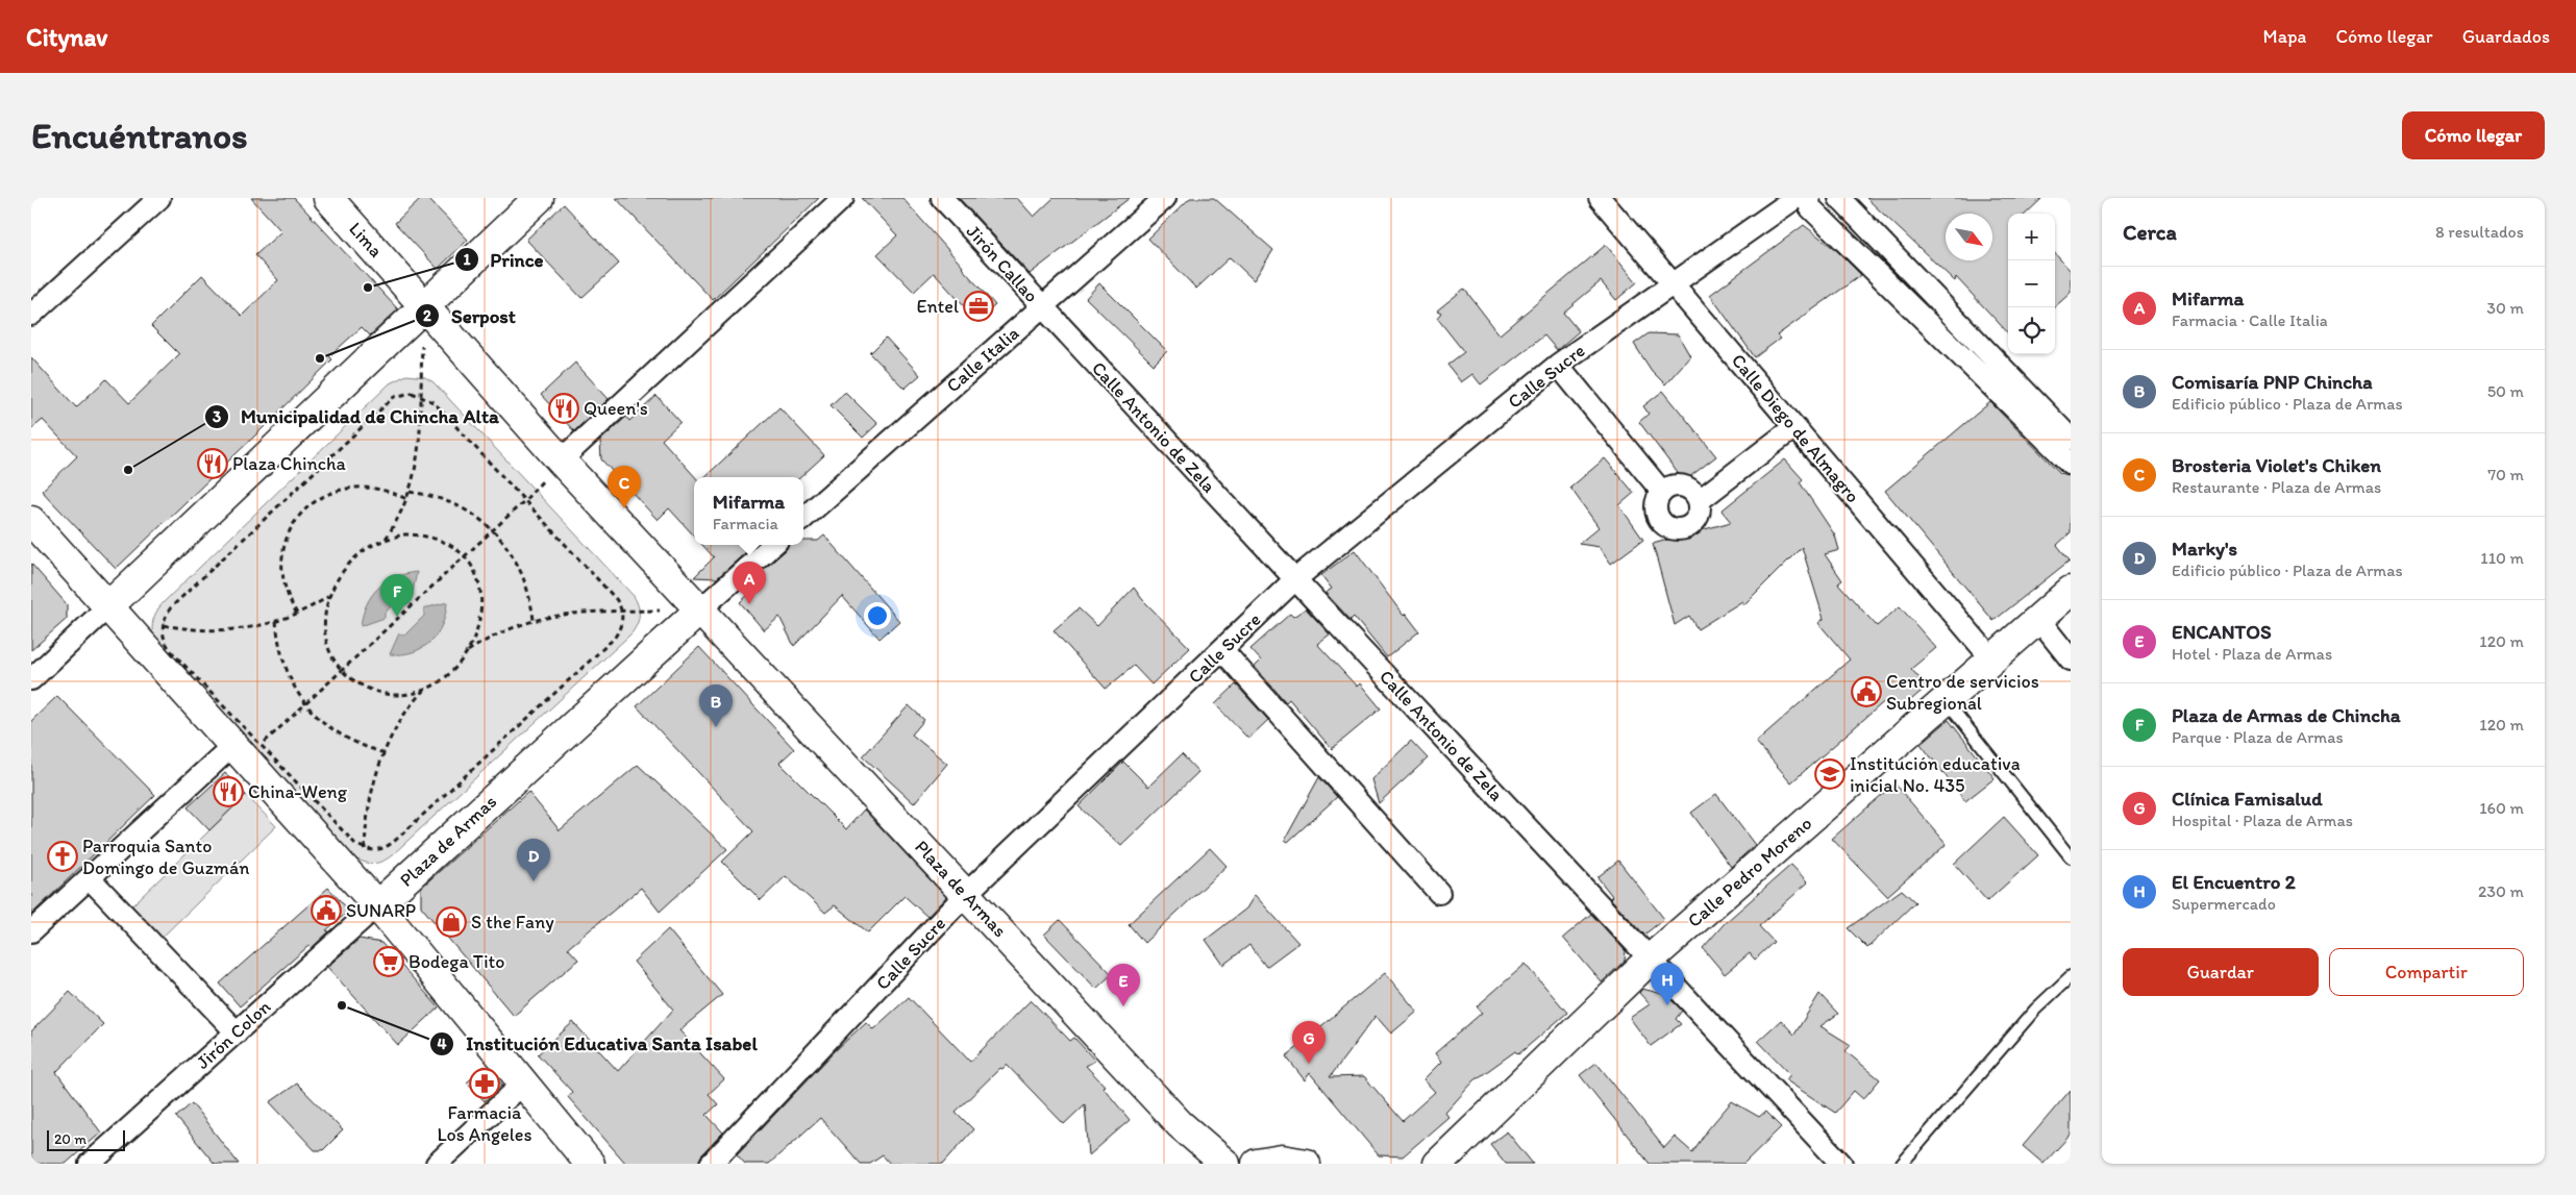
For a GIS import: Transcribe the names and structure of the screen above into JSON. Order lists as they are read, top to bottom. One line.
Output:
{"streets":{"main road":["Lima","Plaza de Armas","Calle Pedro Moreno"],"street":["Jirón Callao","Calle Italia","Calle Sucre","Calle Antonio de Zela","Calle Diego de Almagro","Jirón Colon"]},"crossings":[["Lima","Plaza de Armas"],["Jirón Callao","Calle Italia"],["Jirón Callao","Calle Antonio de Zela"],["Calle Italia","Calle Antonio de Zela"],["Calle Sucre","Calle Antonio de Zela"],["Calle Sucre","Calle Diego de Almagro"],["Calle Sucre","Plaza de Armas"],["Calle Antonio de Zela","Calle Pedro Moreno"],["Calle Diego de Almagro","Calle Pedro Moreno"],["Plaza de Armas","Jirón Colon"]],"places":{"other":["Prince","Serpost","Municipalidad de Chincha Alta","Institución Educativa Santa Isabel"],"office":["Entel"],"restaurant":["Queen's","Plaza Chincha","China-Weng"],"public building":["Centro de servicios Subregional","SUNARP"],"school or university":["Institución educativa inicial No. 435"],"church":["Parroquia Santo Domingo de Guzmán"],"shop":["S the Fany"],"supermarket":["Bodega Tito"],"pharmacy":["Farmacia Los Angeles"]},"scale_bar":"20 m","north":"bottom right","page":{"header":"Citynav","nav":["Mapa","Cómo llegar","Guardados"],"buttons":["Cómo llegar",["Guardar","Compartir"]],"title":"Encuéntranos","heading":["Cerca","8 resultados"],"map_buttons":["+","−"],"list":[{"mark":"A","name":"Mifarma","note":"Farmacia · Calle Italia","value":"30 m"},{"mark":"B","name":"Comisaría PNP Chincha","note":"Edificio público · Plaza de Armas","value":"50 m"},{"mark":"C","name":"Brosteria Violet's Chiken","note":"Restaurante · Plaza de Armas","value":"70 m"},{"mark":"D","name":"Marky's","note":"Edificio público · Plaza de Armas","value":"110 m"},{"mark":"E","name":"ENCANTOS","note":"Hotel · Plaza de Armas","value":"120 m"},{"mark":"F","name":"Plaza de Armas de Chincha","note":"Parque · Plaza de Armas","value":"120 m"},{"mark":"G","name":"Clínica Famisalud","note":"Hospital · Plaza de Armas","value":"160 m"},{"mark":"H","name":"El Encuentro 2","note":"Supermercado","value":"230 m"}],"pins":["C","A","F","B","D","H","E","G"],"popup":["Mifarma","Farmacia"],"scale":"20 m"}}
